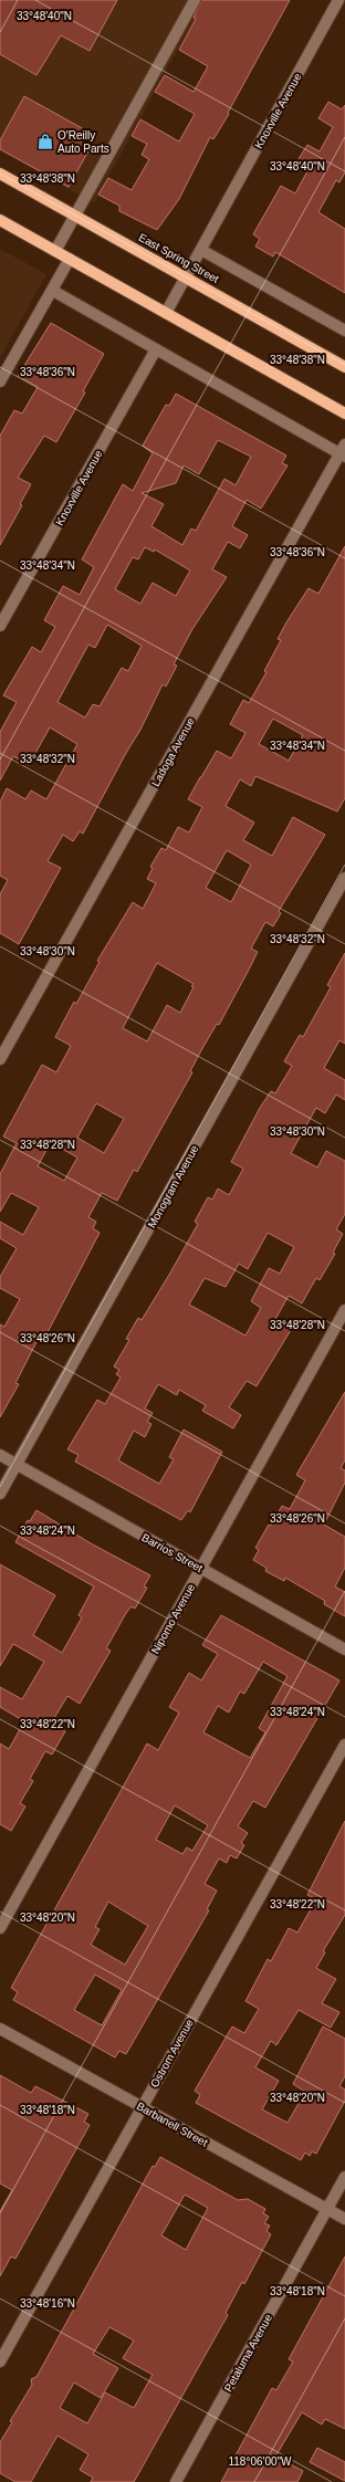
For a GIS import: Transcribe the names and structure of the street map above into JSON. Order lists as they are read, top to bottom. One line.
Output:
{"streets":{"main road":["East Spring Street"],"street":["Knoxville Avenue","Ladoga Avenue","Monogram Avenue","Barrios Street","Nipomo Avenue","Ostrom Avenue","Barbanell Street","Petaluma Avenue"]},"crossings":[["Knoxville Avenue","East Spring Street"],["Monogram Avenue","Barrios Street"],["Barrios Street","Nipomo Avenue"],["Ostrom Avenue","Barbanell Street"],["Barbanell Street","Petaluma Avenue"]],"places":{"shop":["O'Reilly Auto Parts"]},"coordinates":["33°48'40\"N","33°48'38\"N","33°48'36\"N","33°48'34\"N","33°48'32\"N","33°48'30\"N","33°48'28\"N","33°48'26\"N","33°48'24\"N","33°48'22\"N","33°48'20\"N","33°48'18\"N","33°48'16\"N","118°06'00\"W"]}
